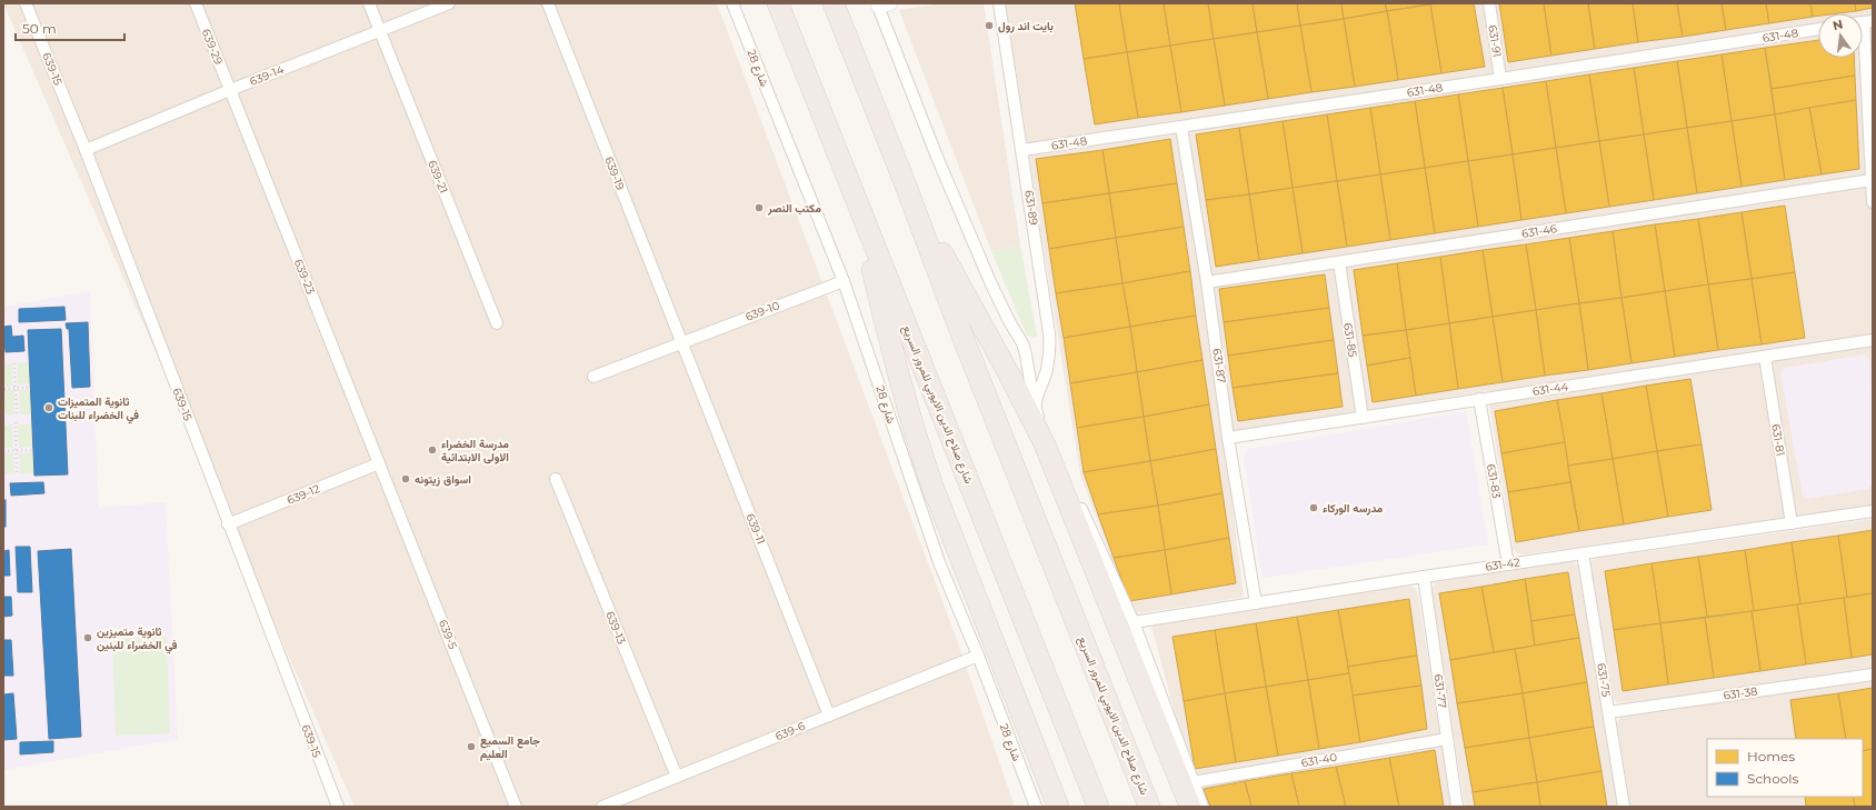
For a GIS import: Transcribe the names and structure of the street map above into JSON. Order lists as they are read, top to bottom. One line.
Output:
{"streets":{"highway":["شارع صلاح الدين الايوبي للمرور السريع"],"street":["631-48","631-91","639-29","شارع 28","639-15","639-14","639-19","639-21","631-89","631-46","639-23","639-10","631-85","631-87","631-44","631-81","631-83","639-12","639-11","631-42","639-13","639-5","631-75","631-77","631-38","639-6","631-40"]},"crossings":[["631-48","631-91"],["631-48","631-89"],["631-48","631-87"],["639-29","639-14"],["639-29","639-23"],["شارع 28","639-10"],["شارع 28","639-6"],["639-15","639-14"],["639-15","639-12"],["639-14","639-21"],["639-14","639-23"],["639-19","639-10"],["639-19","639-11"],["631-46","631-85"],["631-46","631-87"],["639-23","639-12"],["639-23","639-5"],["639-10","639-11"],["631-85","631-44"],["631-87","631-44"],["631-87","631-42"],["631-44","631-81"],["631-44","631-83"],["631-81","631-42"],["631-83","631-42"],["639-12","639-5"],["639-11","639-6"],["631-42","631-75"],["631-42","631-77"],["639-13","639-6"],["631-75","631-38"],["631-77","631-40"]],"places":["بايت اند رول","مكتب النصر","ثانوية المتميزات في الخضراء للبنات","مدرسة الخضراء الاولى الابتدائية","اسواق زيتونه","مدرسه الوركاء","ثانوية متميزين في الخضراء للبنين","جامع السميع العليم"],"legend":["Homes","Schools"],"scale_bar":"50 m","north":"top"}
